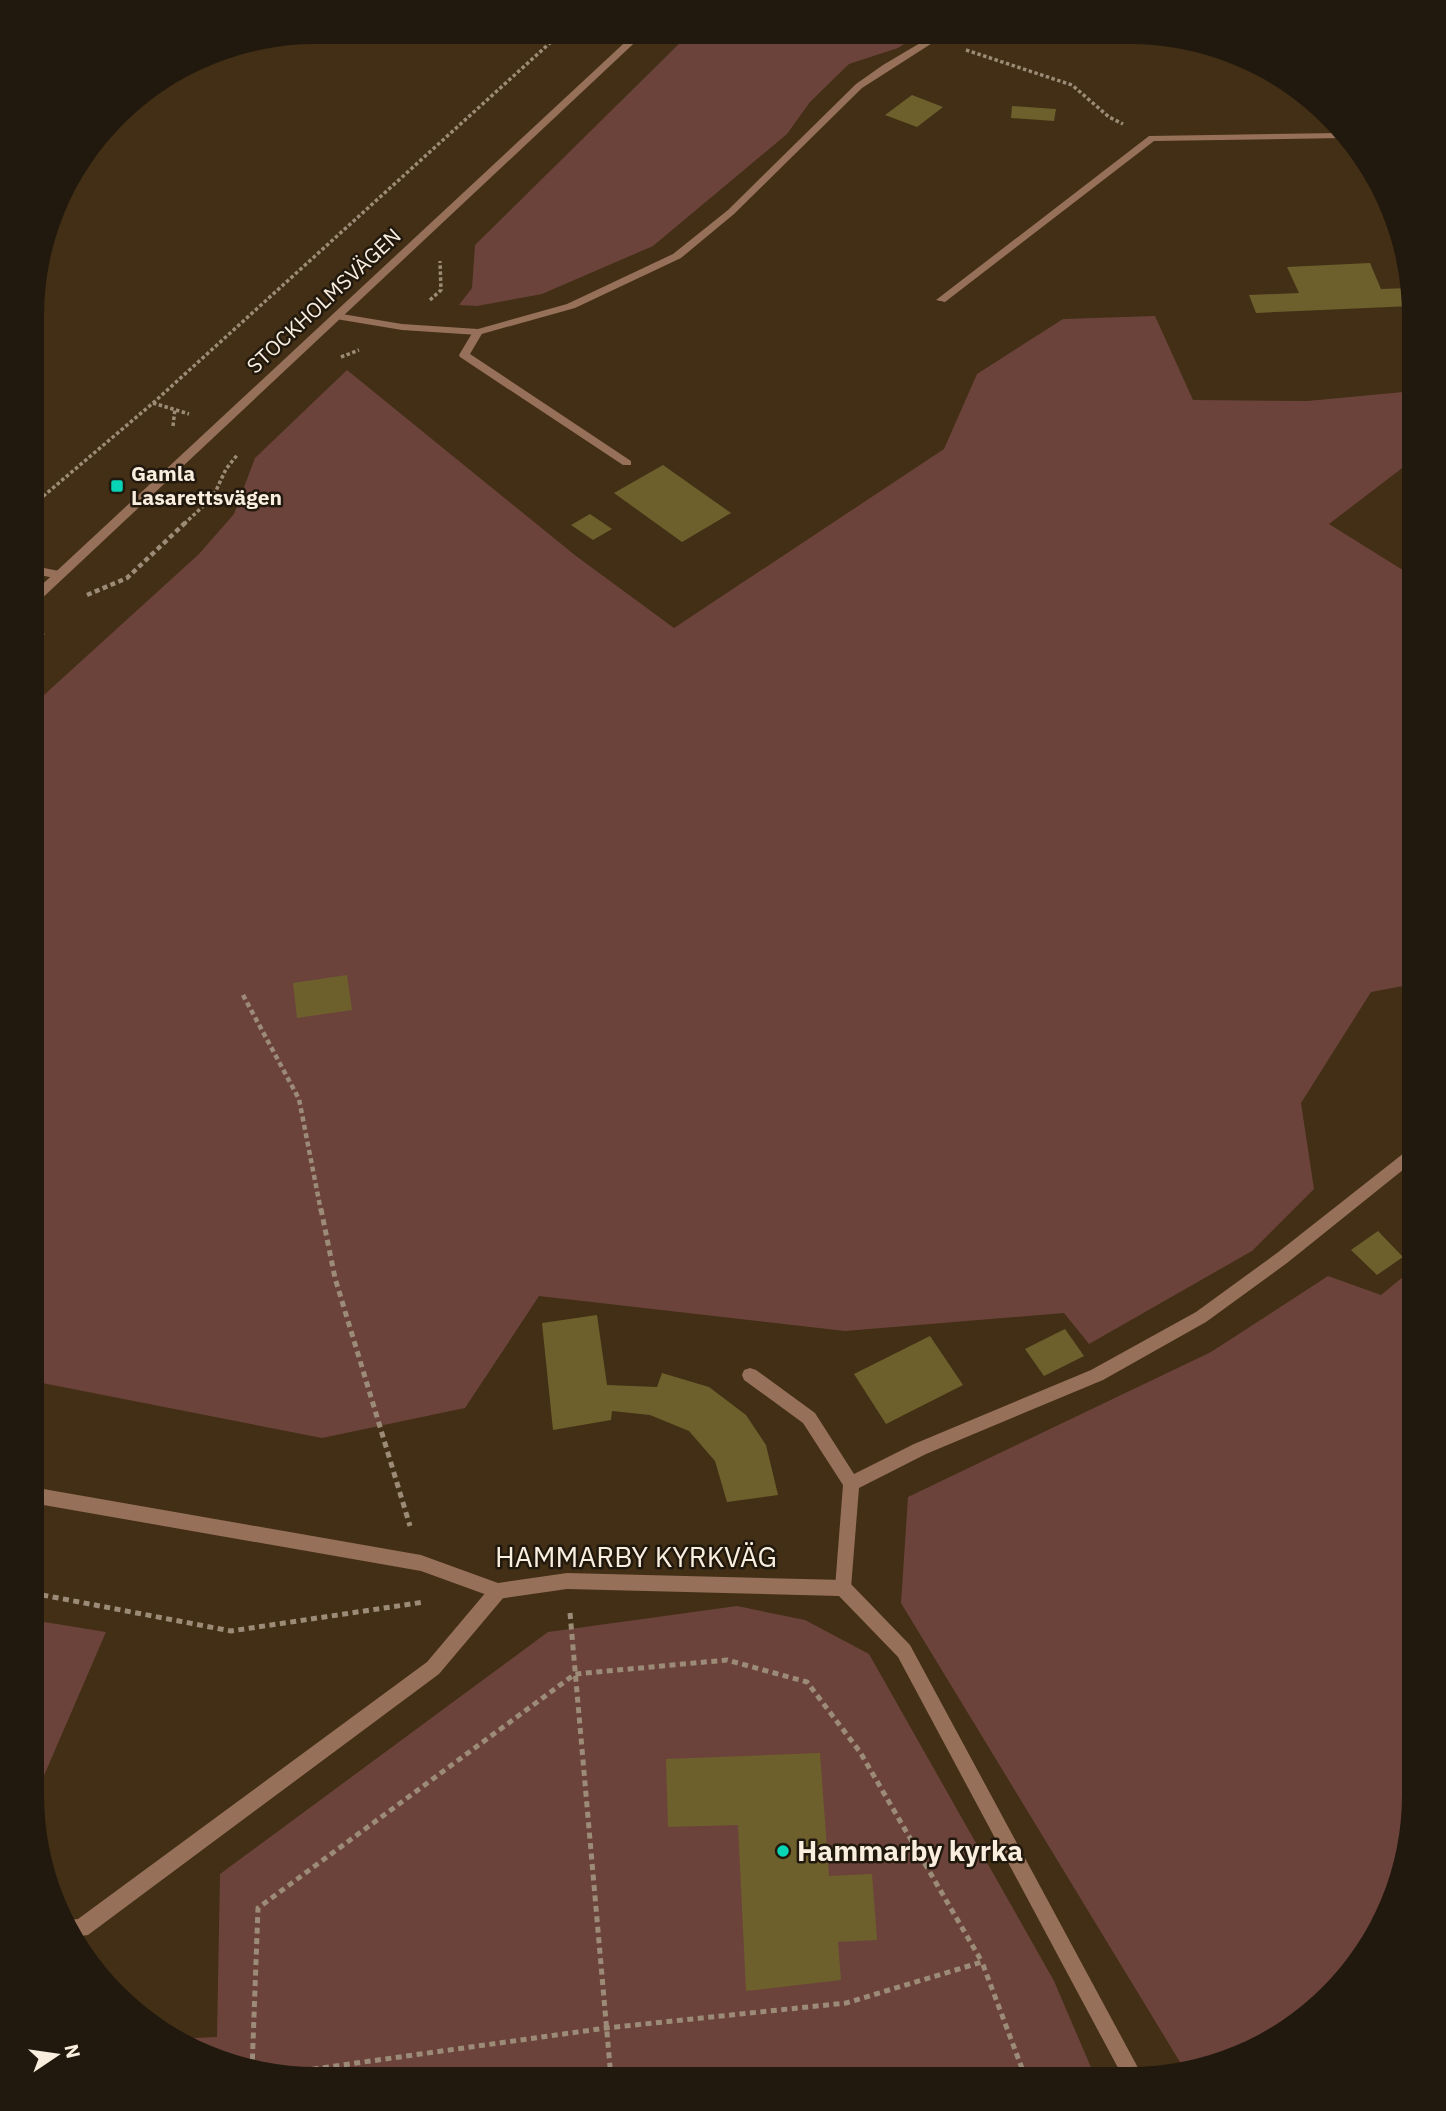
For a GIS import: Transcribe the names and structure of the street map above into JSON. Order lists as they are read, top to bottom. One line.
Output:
{"streets":{"street":["STOCKHOLMSVÄGEN","HAMMARBY KYRKVÄG"]},"places":{"transit":["Gamla Lasarettsvägen"],"other":["Hammarby kyrka"]},"north":"right"}
